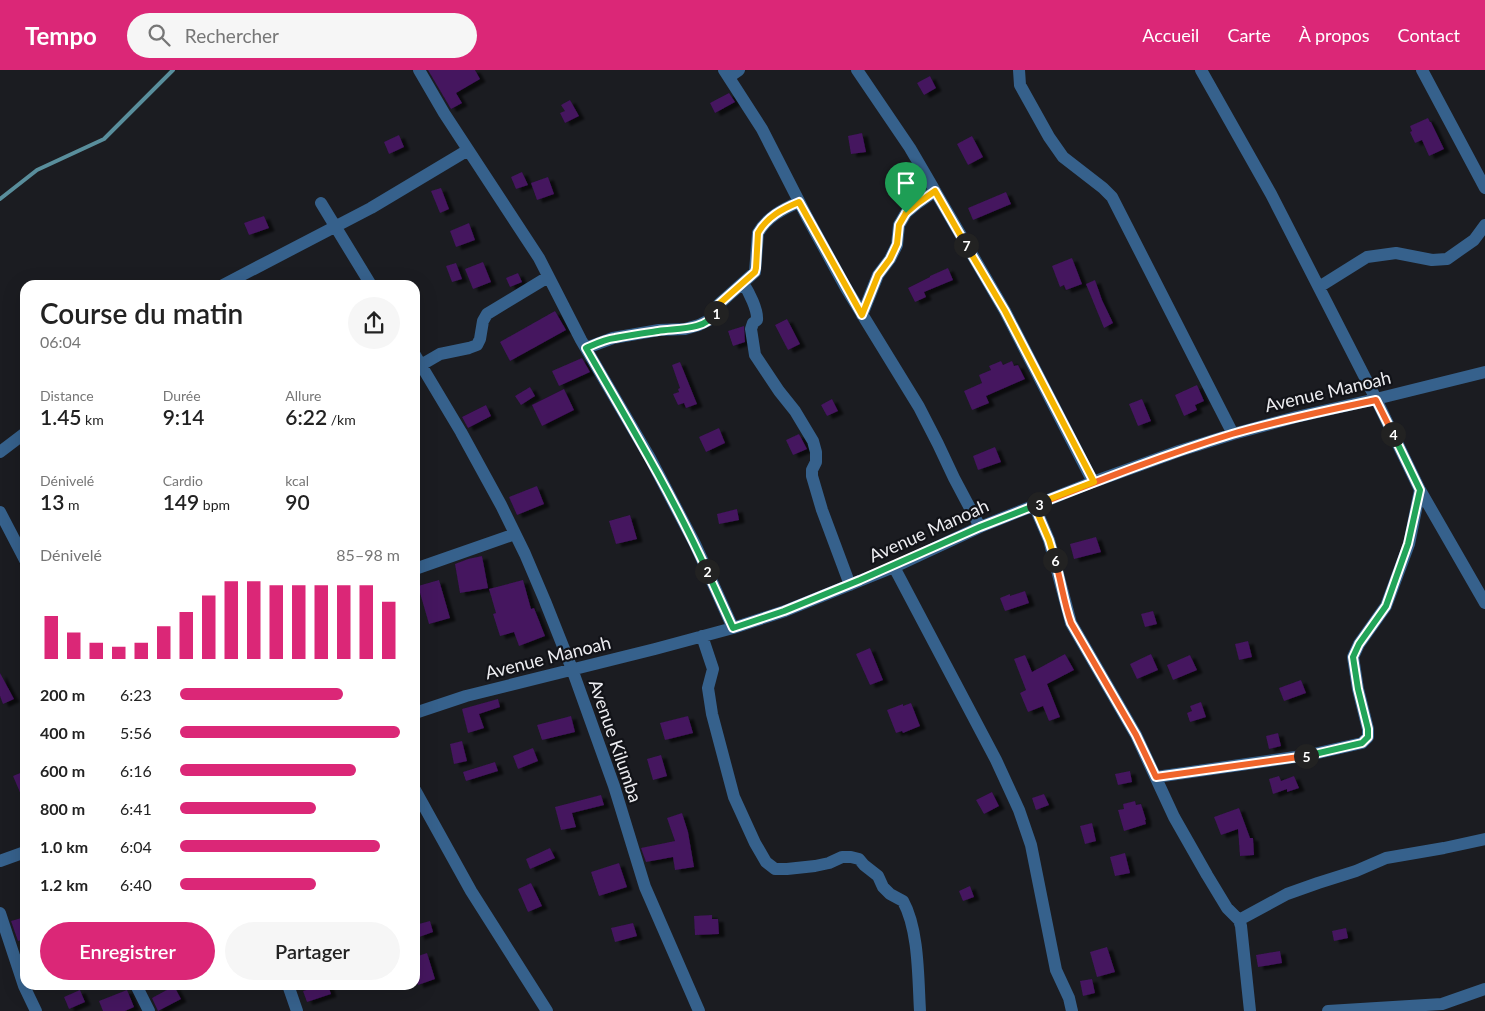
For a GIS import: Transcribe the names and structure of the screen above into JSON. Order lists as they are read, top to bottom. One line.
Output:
{"streets":{"street":["Avenue Manoah","Avenue Kilumba"]},"crossings":[["Avenue Manoah","Avenue Kilumba"]],"page":{"header":"Tempo","search":"Rechercher","nav":["Accueil","Carte","À propos","Contact"],"pins":["7","1","4","3","6","2","5"],"heading":["Course du matin","06:04"],"stats":[["Distance","1.45 km"],["Durée","9:14"],["Allure","6:22 /km"],["Dénivelé","13 m"],["Cardio","149 bpm"],["kcal","90"]],"chart":["Dénivelé","85–98 m"],"list":[{"name":"200 m","note":"6:23"},{"name":"400 m","note":"5:56"},{"name":"600 m","note":"6:16"},{"name":"800 m","note":"6:41"},{"name":"1.0 km","note":"6:04"},{"name":"1.2 km","note":"6:40"}],"buttons":["Enregistrer","Partager"]}}
